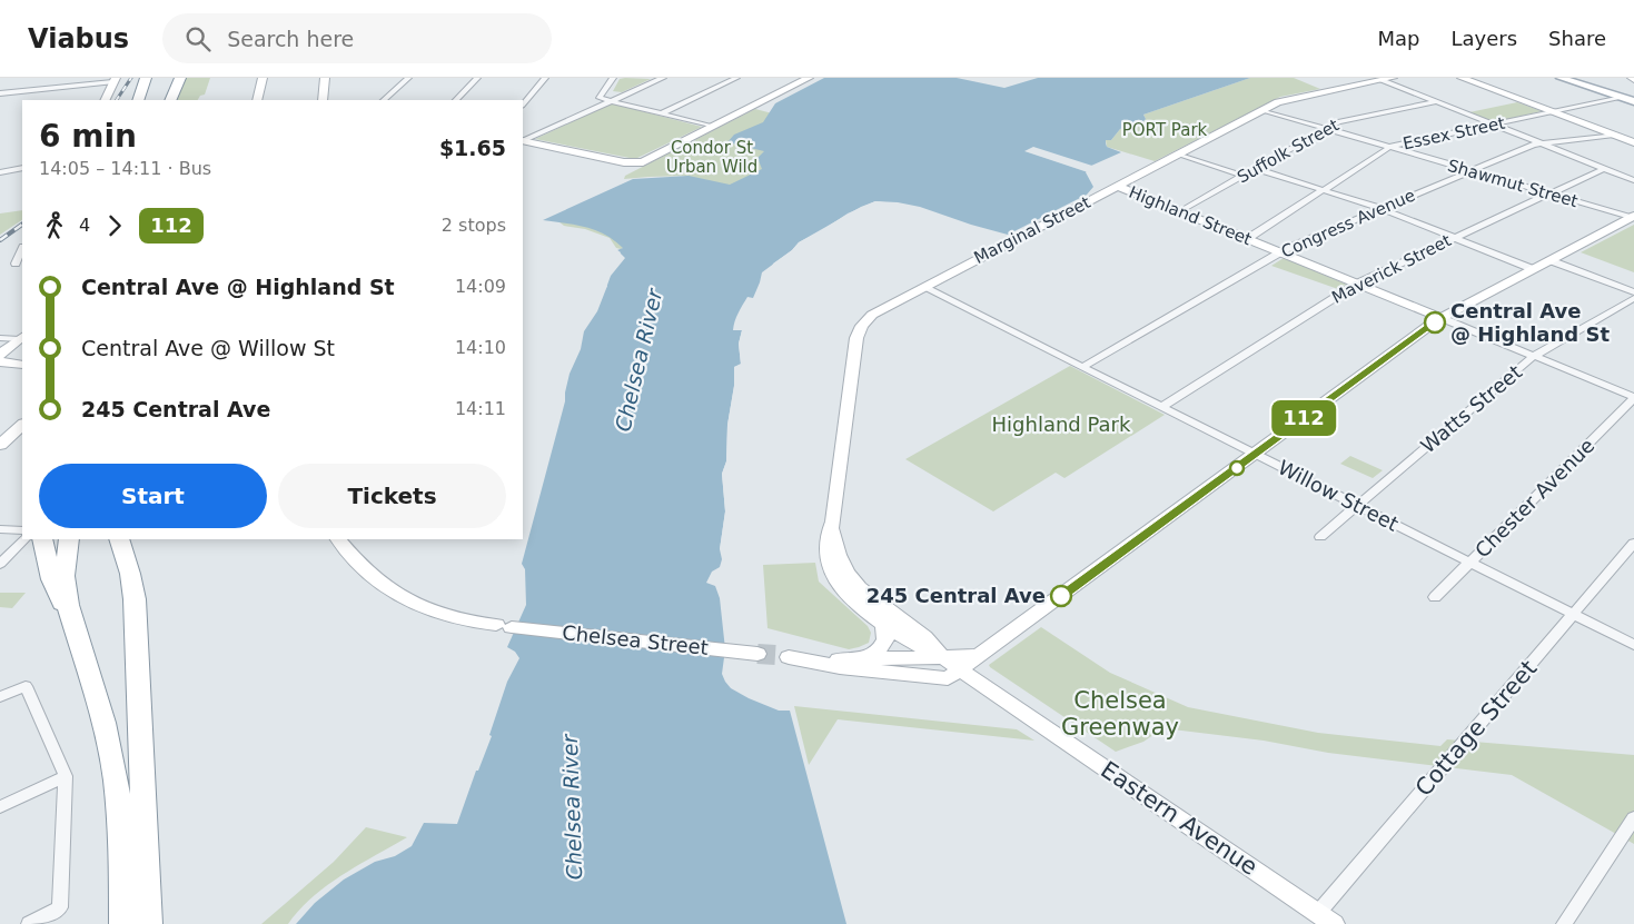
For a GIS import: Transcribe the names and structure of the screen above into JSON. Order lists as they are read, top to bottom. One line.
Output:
{"streets":{"main road":["Highland Street","Congress Avenue","Marginal Street","Chelsea Street","Eastern Avenue"],"street":["Essex Street","Suffolk Street","Shawmut Street","Maverick Street","Watts Street","Willow Street","Chester Avenue","Cottage Street"]},"crossings":[["Essex Street","Shawmut Street"],["Essex Street","Highland Street"],["Suffolk Street","Shawmut Street"],["Suffolk Street","Highland Street"],["Shawmut Street","Congress Avenue"],["Shawmut Street","Marginal Street"],["Shawmut Street","Maverick Street"],["Highland Street","Congress Avenue"],["Highland Street","Marginal Street"],["Highland Street","Maverick Street"],["Highland Street","Watts Street"],["Highland Street","Chester Avenue"],["Congress Avenue","Willow Street"],["Marginal Street","Willow Street"],["Marginal Street","Eastern Avenue"],["Maverick Street","Willow Street"],["Watts Street","Willow Street"],["Willow Street","Chester Avenue"],["Willow Street","Cottage Street"],["Chelsea Street","Eastern Avenue"],["Cottage Street","Eastern Avenue"]],"water":["Chelsea River"],"parks":["PORT Park","Condor St Urban Wild","Highland Park","Chelsea Greenway"],"places":["Central Ave @ Highland St","245 Central Ave"],"lines":["bus line 112"],"page":{"header":"Viabus","search":"Search here","nav":["Map","Layers","Share"],"on_map":"112","heading":["6 min","14:05 – 14:11 · Bus","$1.65"],"legs":["4","112","2 stops"],"list":[{"name":"Central Ave @ Highland St","value":"14:09"},{"name":"Central Ave @ Willow St","value":"14:10"},{"name":"245 Central Ave","value":"14:11"}],"buttons":["Start","Tickets"]}}
